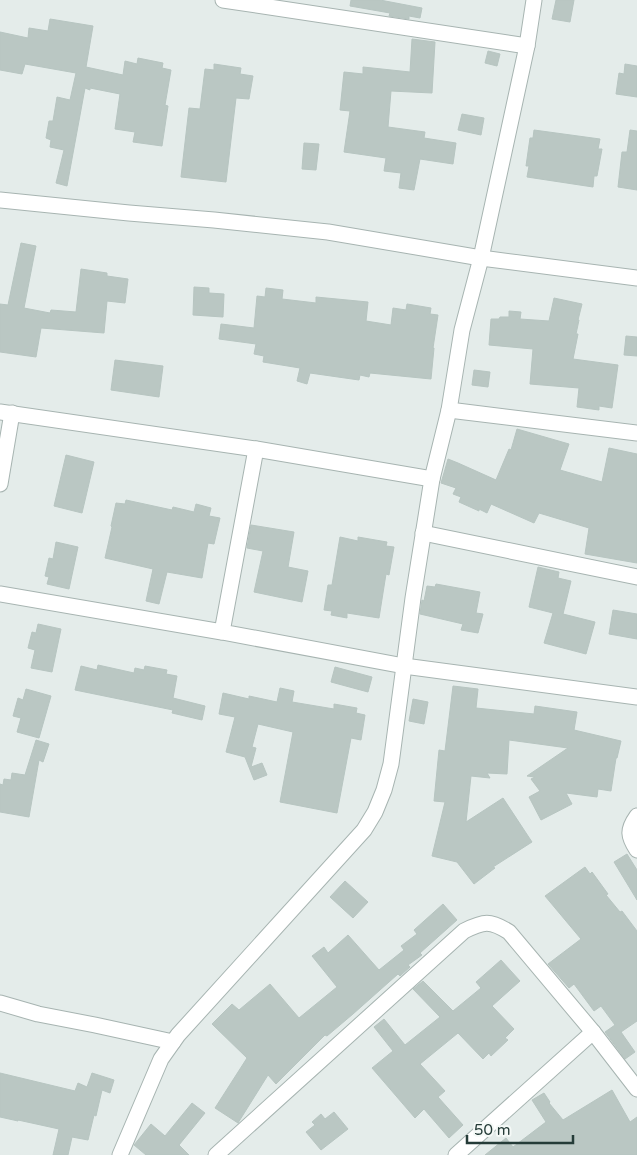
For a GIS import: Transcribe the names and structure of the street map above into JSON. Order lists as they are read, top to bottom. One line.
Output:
{"scale_bar":"50 m"}
